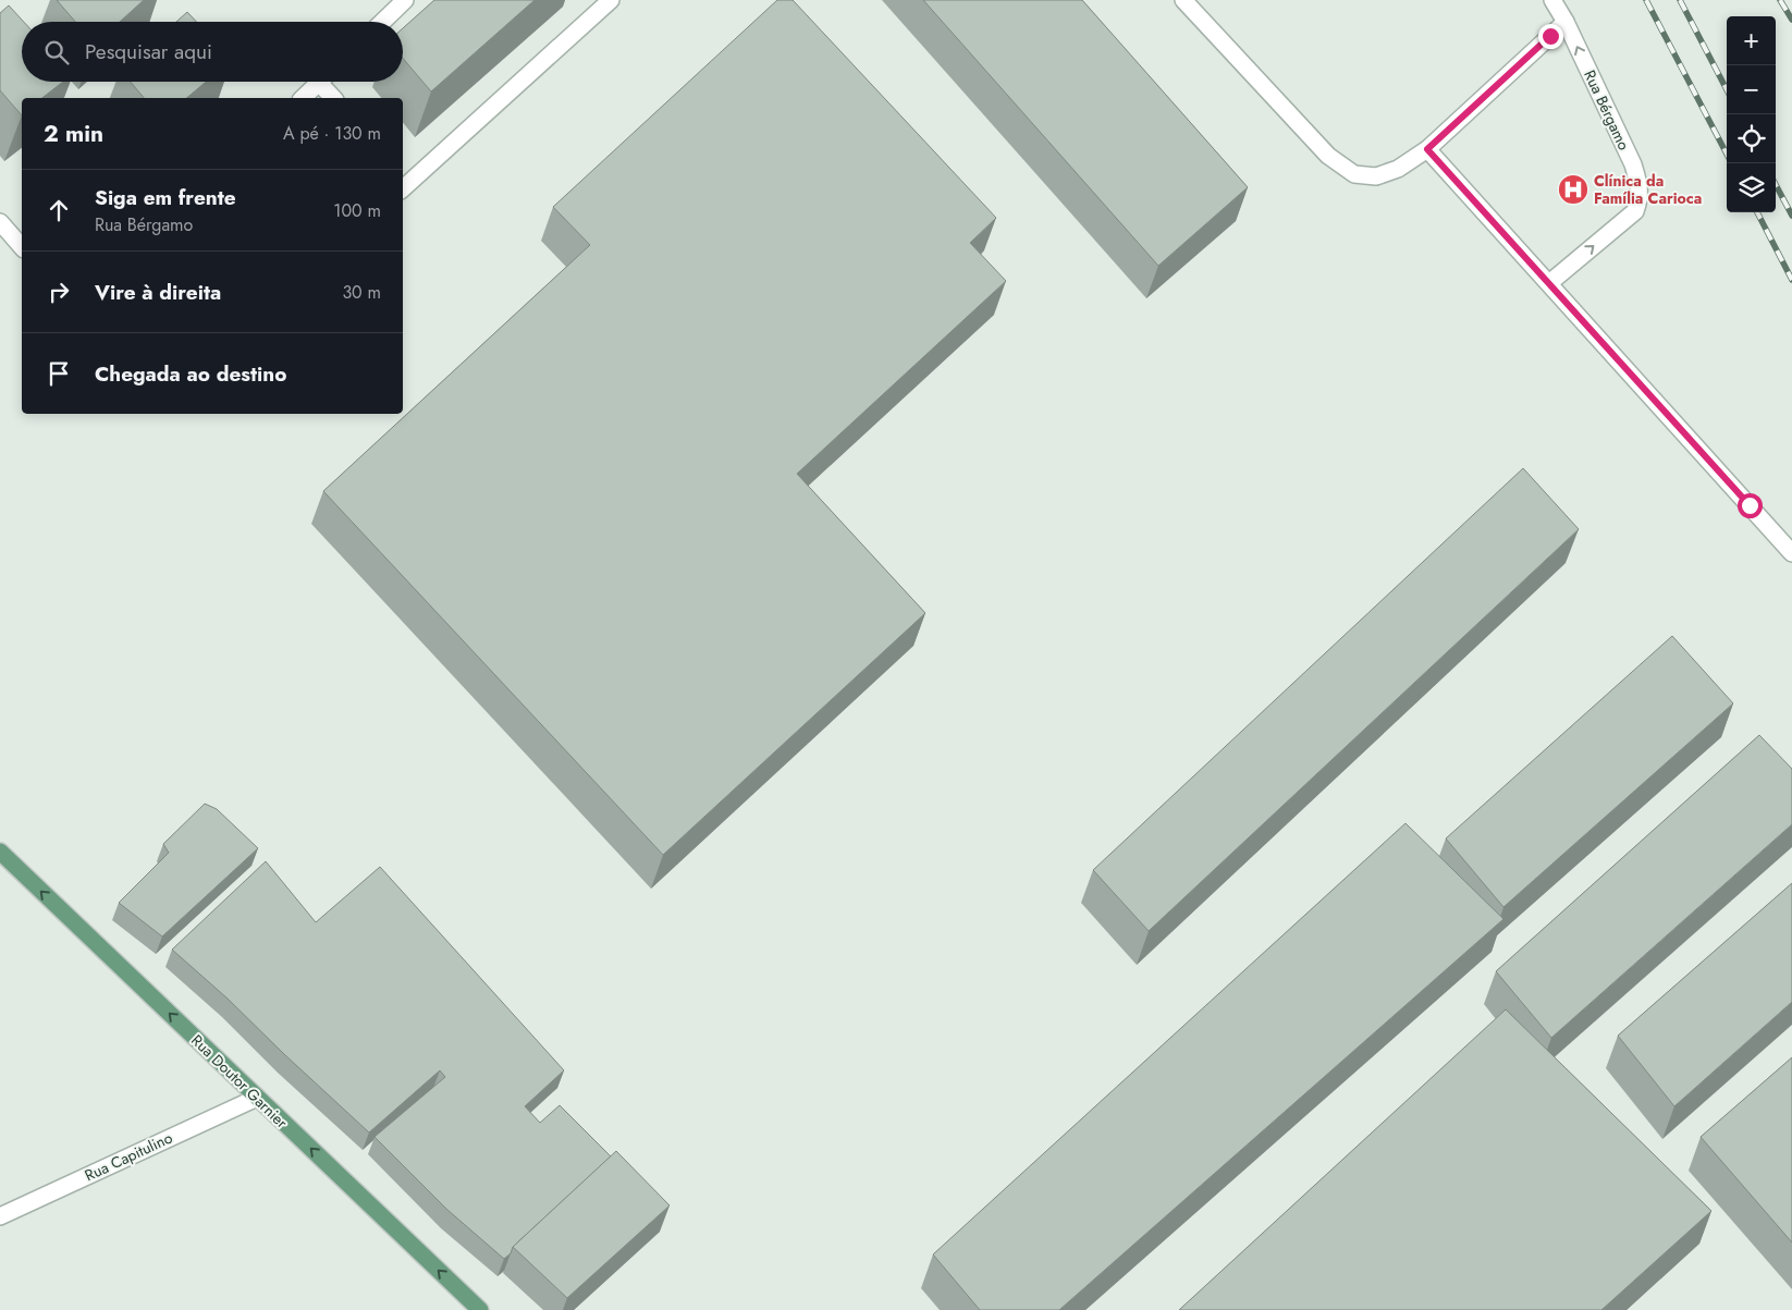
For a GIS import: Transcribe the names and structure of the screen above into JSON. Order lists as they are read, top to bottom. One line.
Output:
{"streets":{"main road":["Rua Doutor Garnier"],"street":["Rua Bérgamo","Rua Capitulino"]},"crossings":[["Rua Doutor Garnier","Rua Capitulino"]],"one_way":["Rua Bérgamo","Rua Doutor Garnier"],"places":{"hospital":["Clínica da Família Carioca"]},"page":{"map_buttons":["+","−"],"search":"Pesquisar aqui","heading":["2 min","A pé · 130 m"],"list":[["Siga em frente","Rua Bérgamo","100 m"],["Vire à direita","30 m"],"Chegada ao destino"]}}
